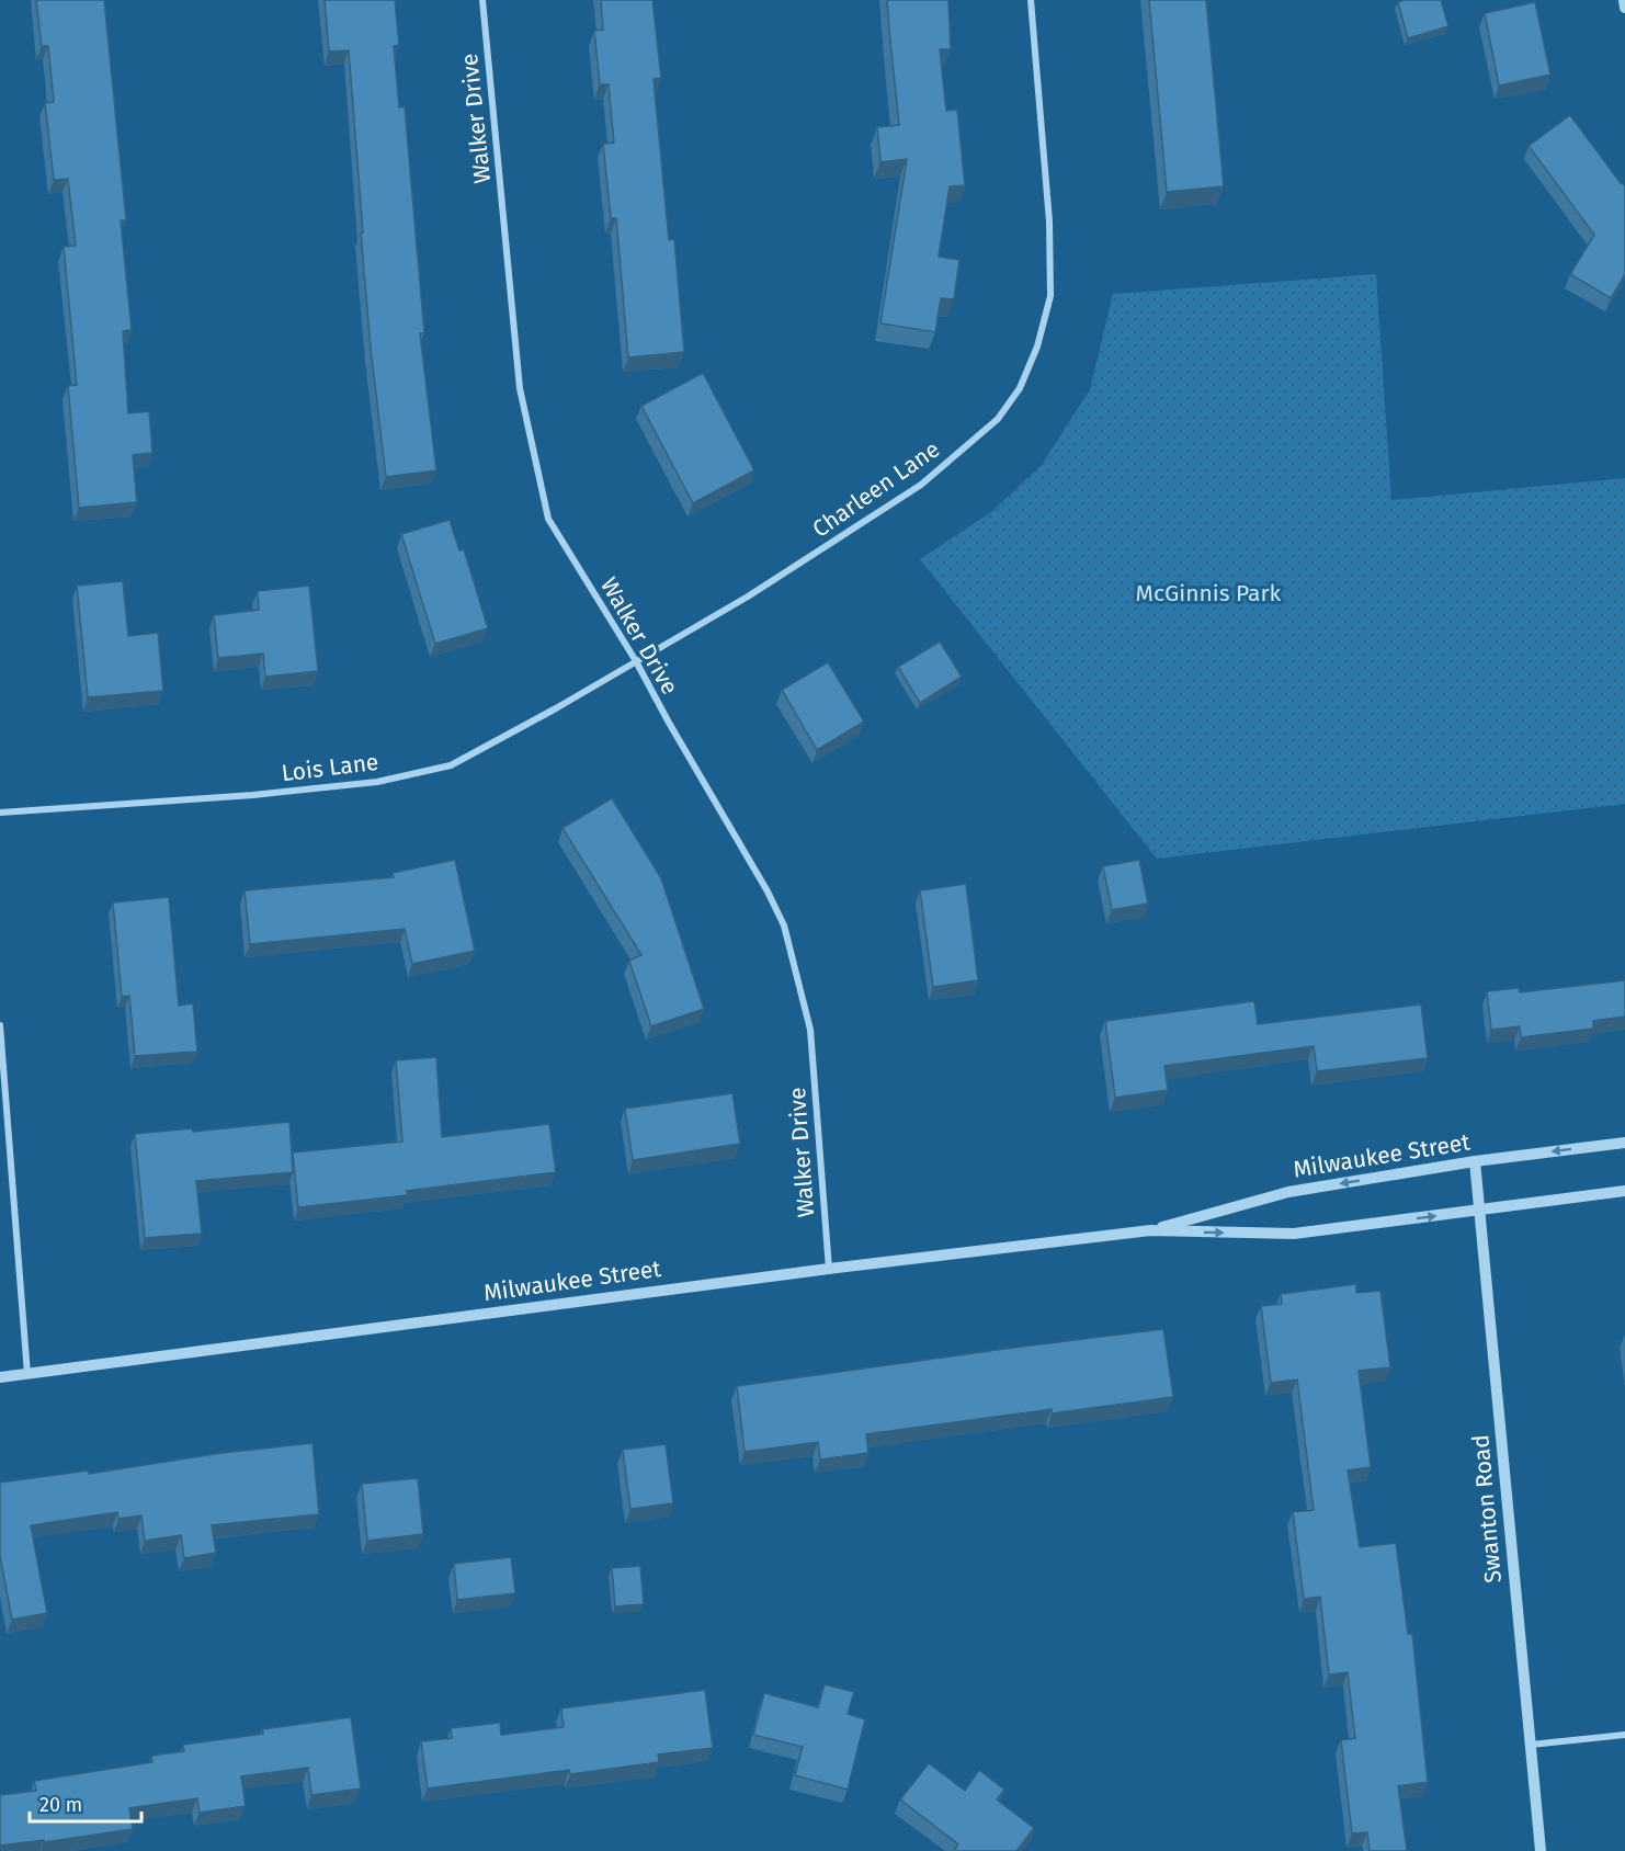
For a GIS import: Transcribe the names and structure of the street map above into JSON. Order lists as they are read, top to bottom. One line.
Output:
{"streets":{"street":["Walker Drive","Charleen Lane","Lois Lane","Milwaukee Street","Swanton Road"]},"crossings":[["Walker Drive","Charleen Lane"],["Walker Drive","Lois Lane"],["Walker Drive","Milwaukee Street"],["Charleen Lane","Lois Lane"],["Milwaukee Street","Swanton Road"]],"parks":["McGinnis Park"],"scale_bar":"20 m"}
